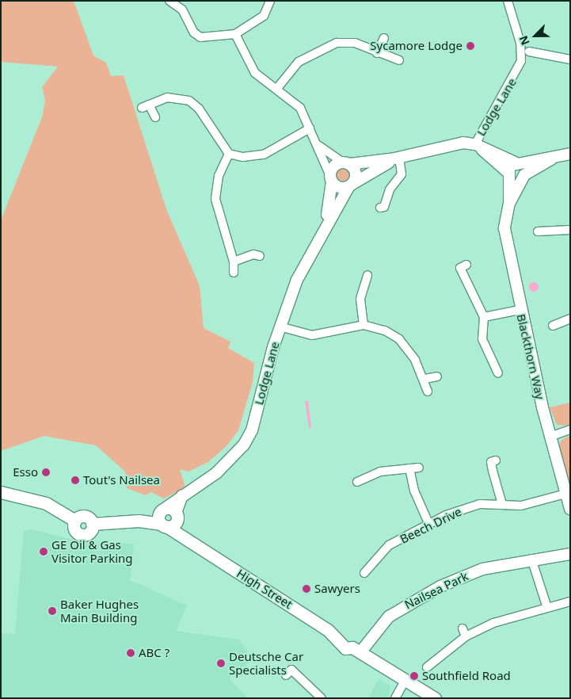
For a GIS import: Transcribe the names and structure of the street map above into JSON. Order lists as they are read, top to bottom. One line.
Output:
{"streets":{"main road":["High Street"],"street":["Lodge Lane","Blackthorn Way","Beech Drive","Nailsea Park"]},"crossings":[["Lodge Lane","High Street"],["Blackthorn Way","Beech Drive"],["High Street","Nailsea Park"]],"places":["Sycamore Lodge","Esso","Tout's Nailsea","GE Oil & Gas Visitor Parking","Sawyers","Baker Hughes Main Building","ABC ?","Deutsche Car Specialists","Southfield Road"],"north":"bottom left"}
